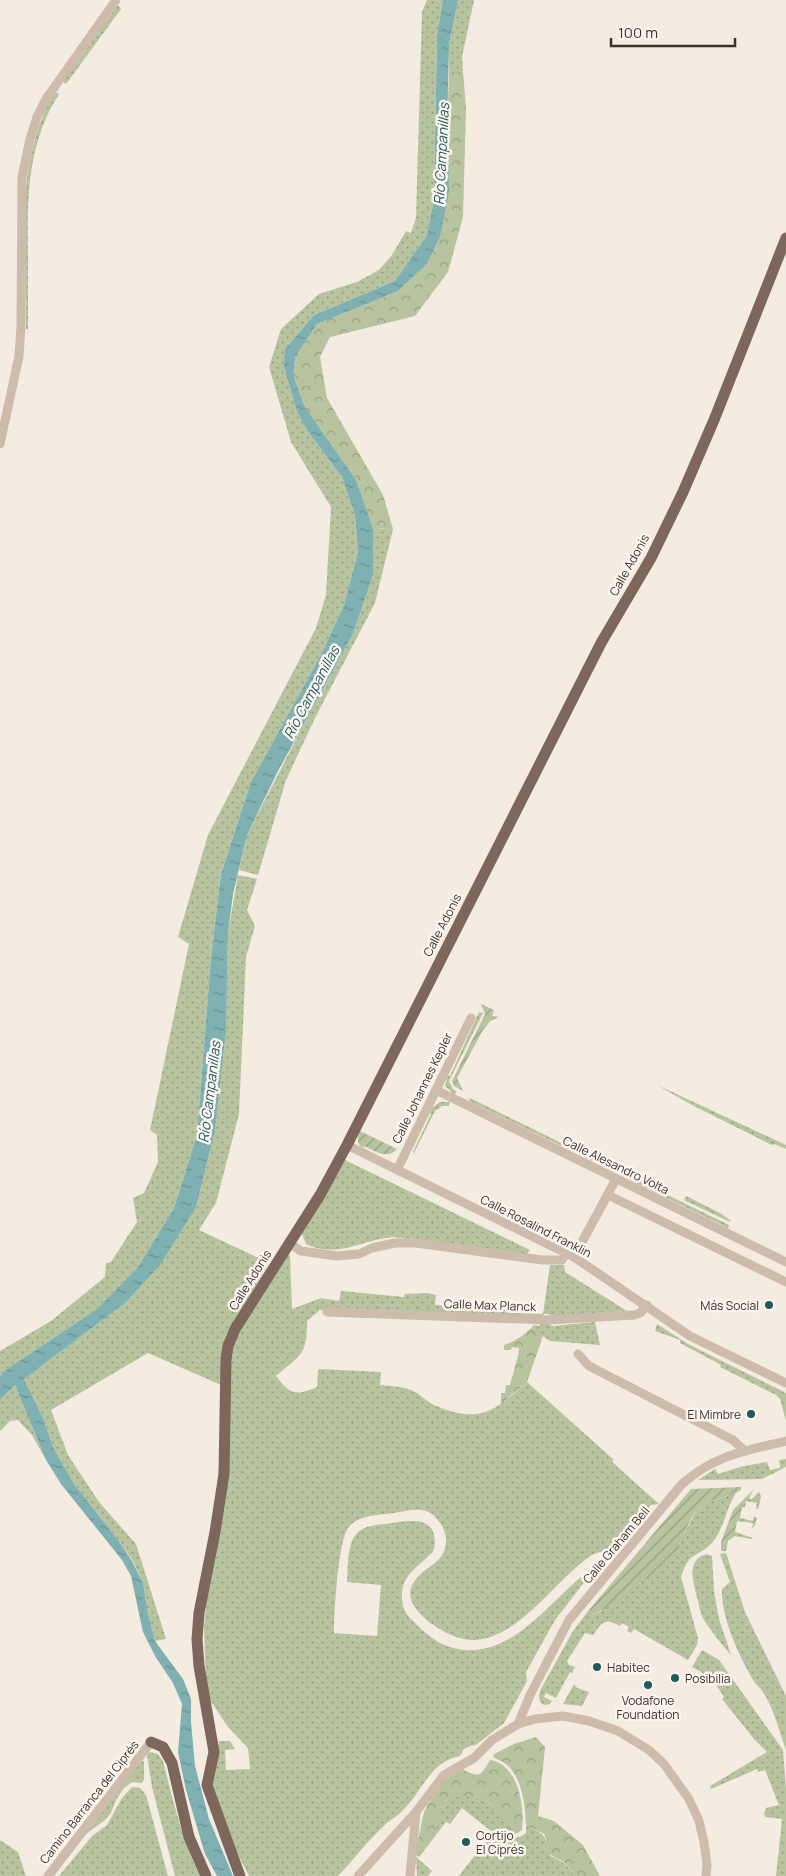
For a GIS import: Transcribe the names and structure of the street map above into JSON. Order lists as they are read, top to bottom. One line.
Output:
{"streets":{"main road":["Calle Adonis"],"street":["Calle Johannes Kepler","Calle Alesandro Volta","Calle Rosalind Franklin","Calle Max Planck","Calle Graham Bell","Camino Barranca del Ciprés"]},"crossings":[["Calle Adonis","Calle Rosalind Franklin"],["Calle Johannes Kepler","Calle Alesandro Volta"],["Calle Johannes Kepler","Calle Rosalind Franklin"],["Calle Rosalind Franklin","Calle Max Planck"]],"water":["Río Campanillas"],"places":["Más Social","El Mimbre","Habitec","Posibilia","Vodafone Foundation","Cortijo El Ciprés"],"scale_bar":"100 m"}
